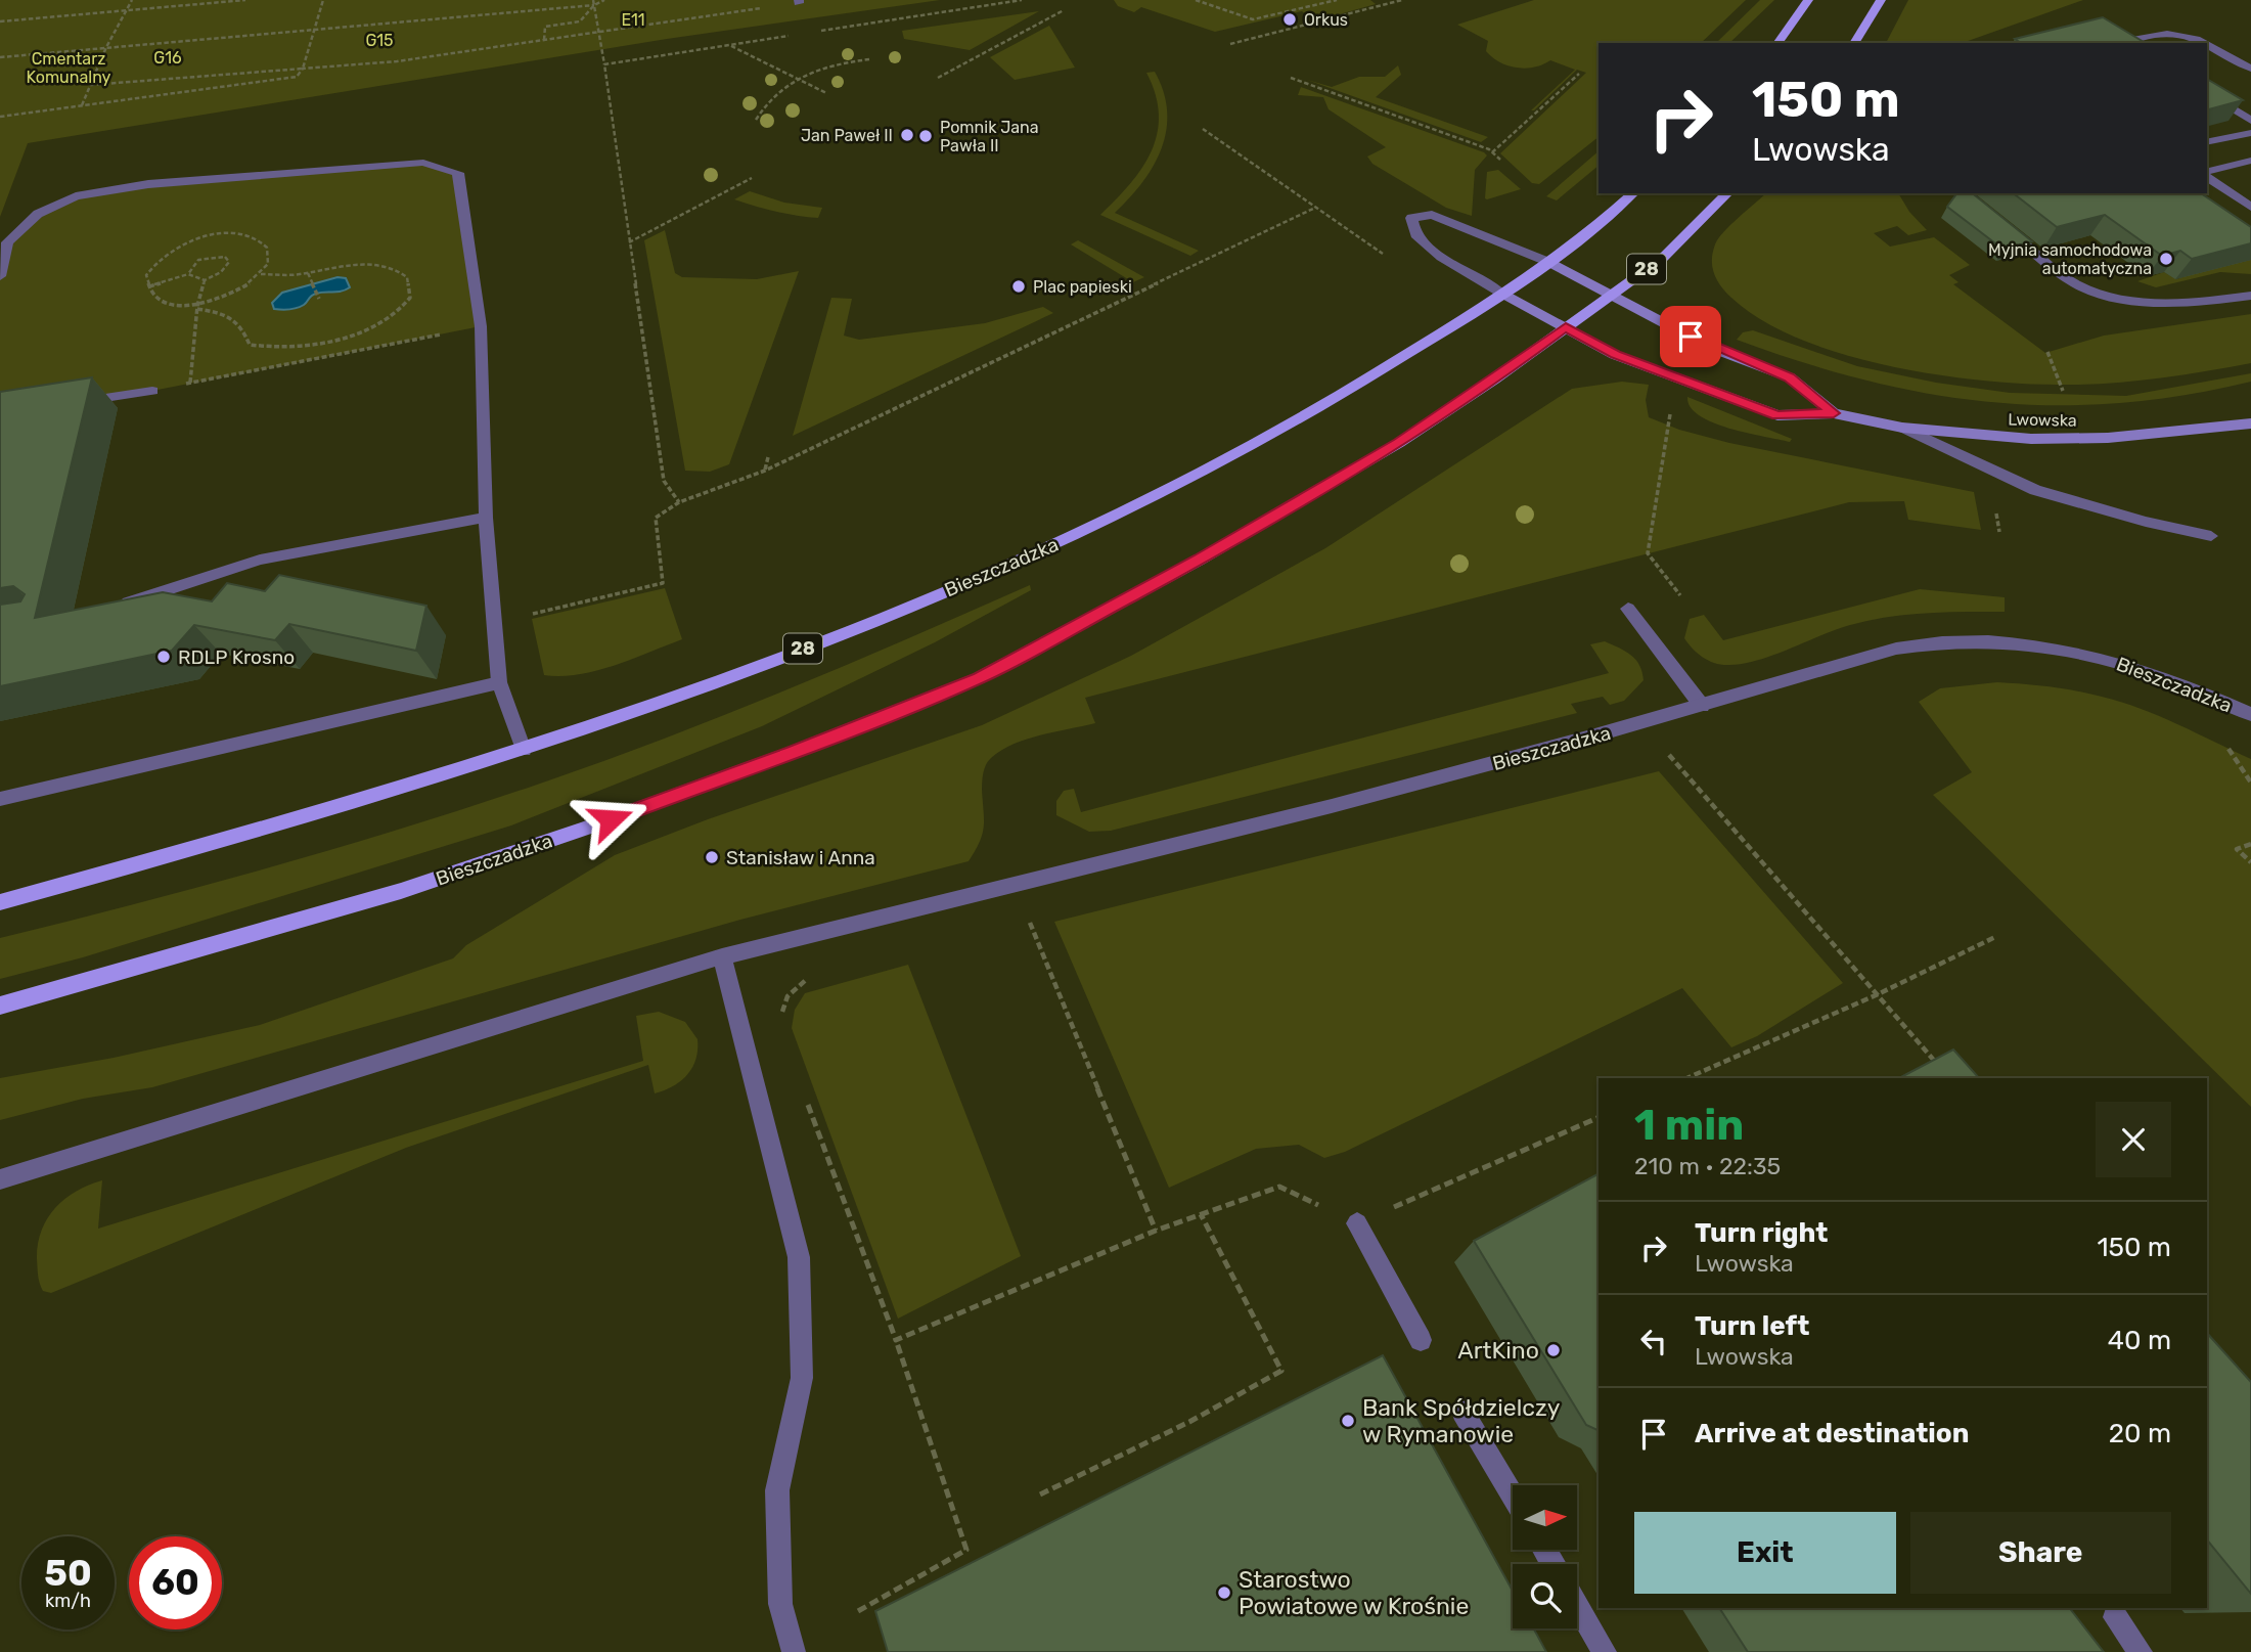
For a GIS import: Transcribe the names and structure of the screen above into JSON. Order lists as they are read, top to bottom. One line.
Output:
{"streets":{"main road":["28","Lwowska","Bieszczadzka"]},"crossings":[["28","Lwowska"],["28","Bieszczadzka"],["Lwowska","Bieszczadzka"]],"parks":["E11","G15","G16","Cmentarz Komunalny"],"places":["Orkus","Jan Paweł II","Pomnik Jana Pawła II","Myjnia samochodowa automatyczna","Plac papieski","RDLP Krosno","Stanisław i Anna","ArtKino","Bank Spółdzielczy w Rymanowie","Starostwo Powiatowe w Krośnie"],"north":"right","page":{"turn":["150 m","Lwowska"],"heading":["1 min","210 m · 22:35"],"list":[{"name":"Turn right","note":"Lwowska","value":"150 m"},{"name":"Turn left","note":"Lwowska","value":"40 m"},{"name":"Arrive at destination","value":"20 m"}],"buttons":["Exit","Share"],"speed":"50 km/h","limit":"60"}}
